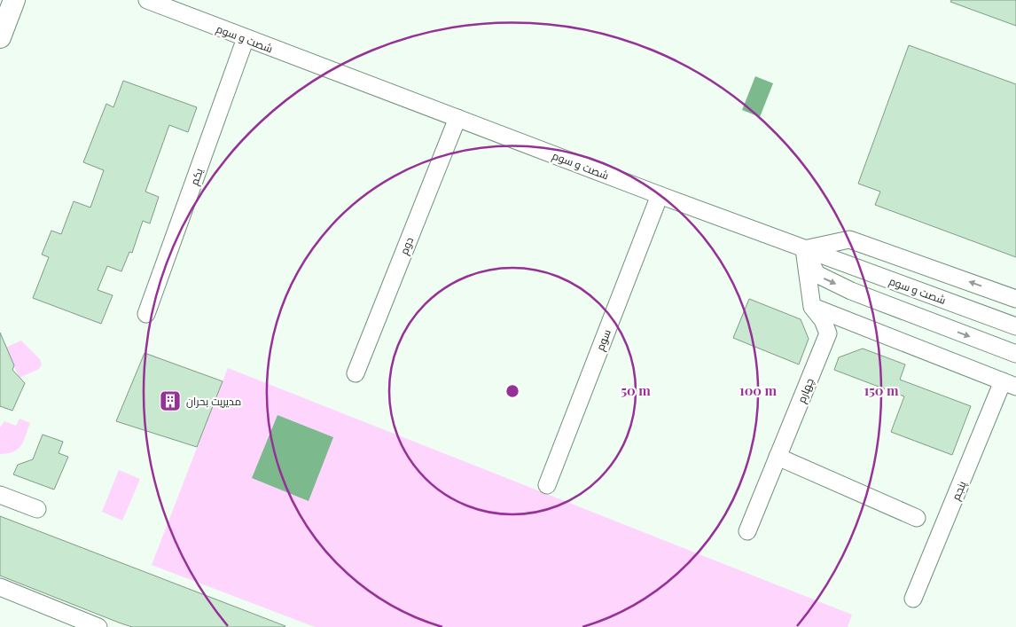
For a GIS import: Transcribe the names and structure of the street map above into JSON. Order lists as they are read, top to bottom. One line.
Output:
{"streets":{"street":["شصت و سوم","یکم","دوم","سوم","چهارم","پنجم"]},"crossings":[["شصت و سوم","یکم"],["شصت و سوم","دوم"],["شصت و سوم","سوم"],["شصت و سوم","چهارم"]],"places":{"building":["مدیریت بحران"]},"rings":["50 m","100 m","150 m"]}
